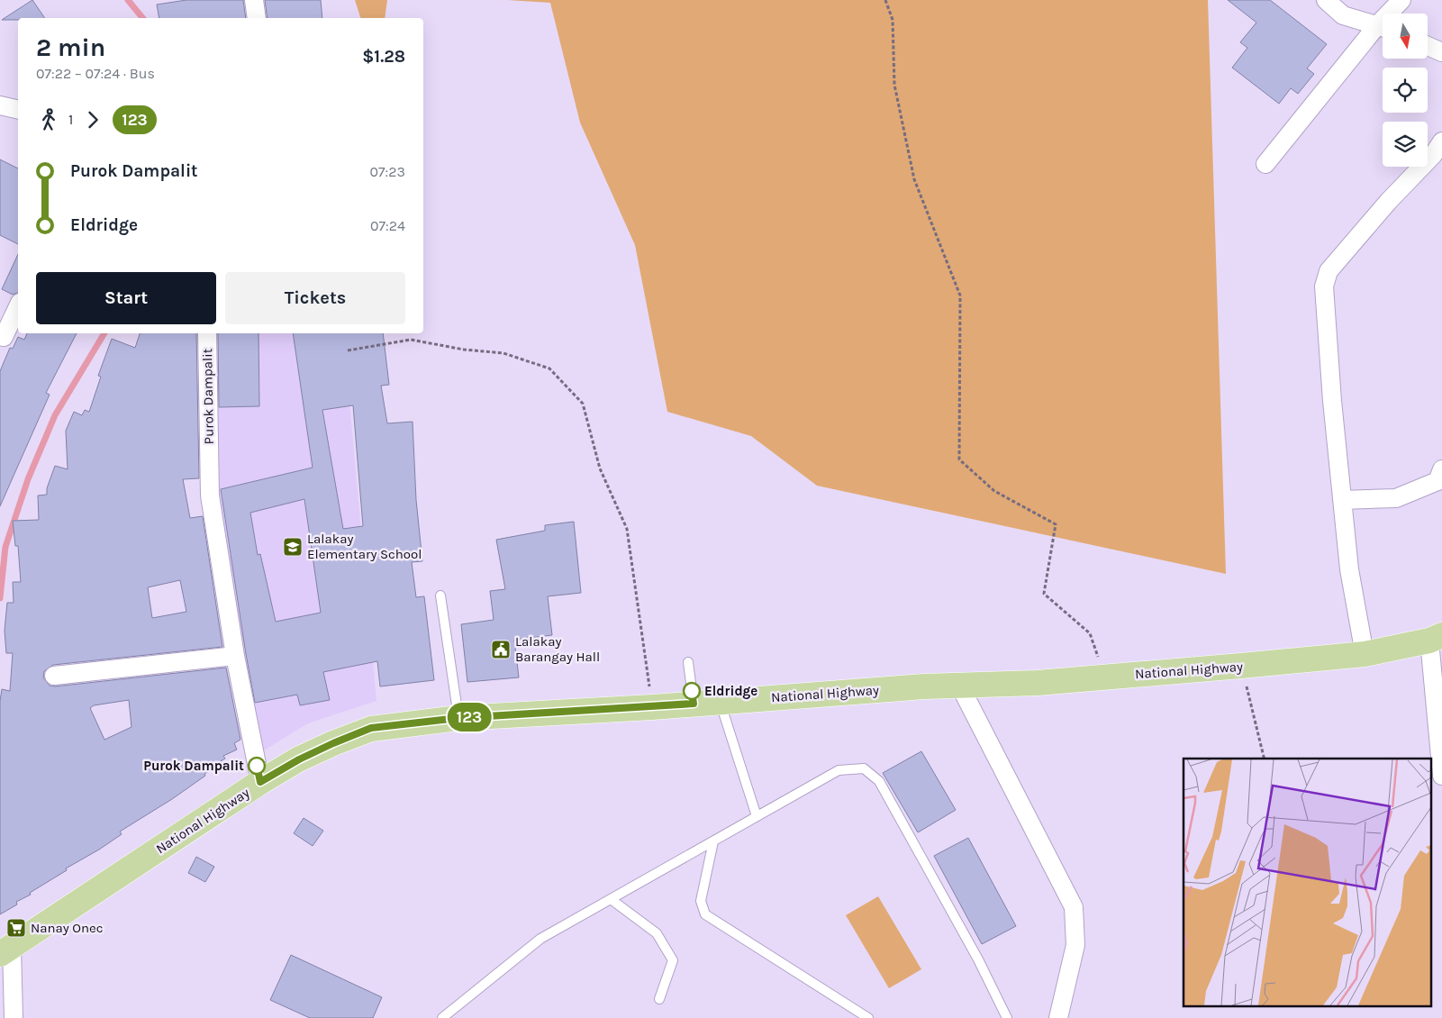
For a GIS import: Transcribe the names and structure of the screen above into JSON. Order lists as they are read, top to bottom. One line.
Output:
{"streets":{"main road":["National Highway"],"street":["Purok Dampalit"]},"crossings":[["Purok Dampalit","National Highway"]],"places":{"school or university":["Lalakay Elementary School"],"public building":["Lalakay Barangay Hall"],"other":["Eldridge","Purok Dampalit"],"supermarket":["Nanay Onec"]},"lines":["bus line 123"],"north":"bottom","page":{"on_map":"123","heading":["2 min","07:22 – 07:24 · Bus","$1.28"],"legs":["1","123"],"list":[{"name":"Purok Dampalit","value":"07:23"},{"name":"Eldridge","value":"07:24"}],"buttons":["Start","Tickets"]}}
